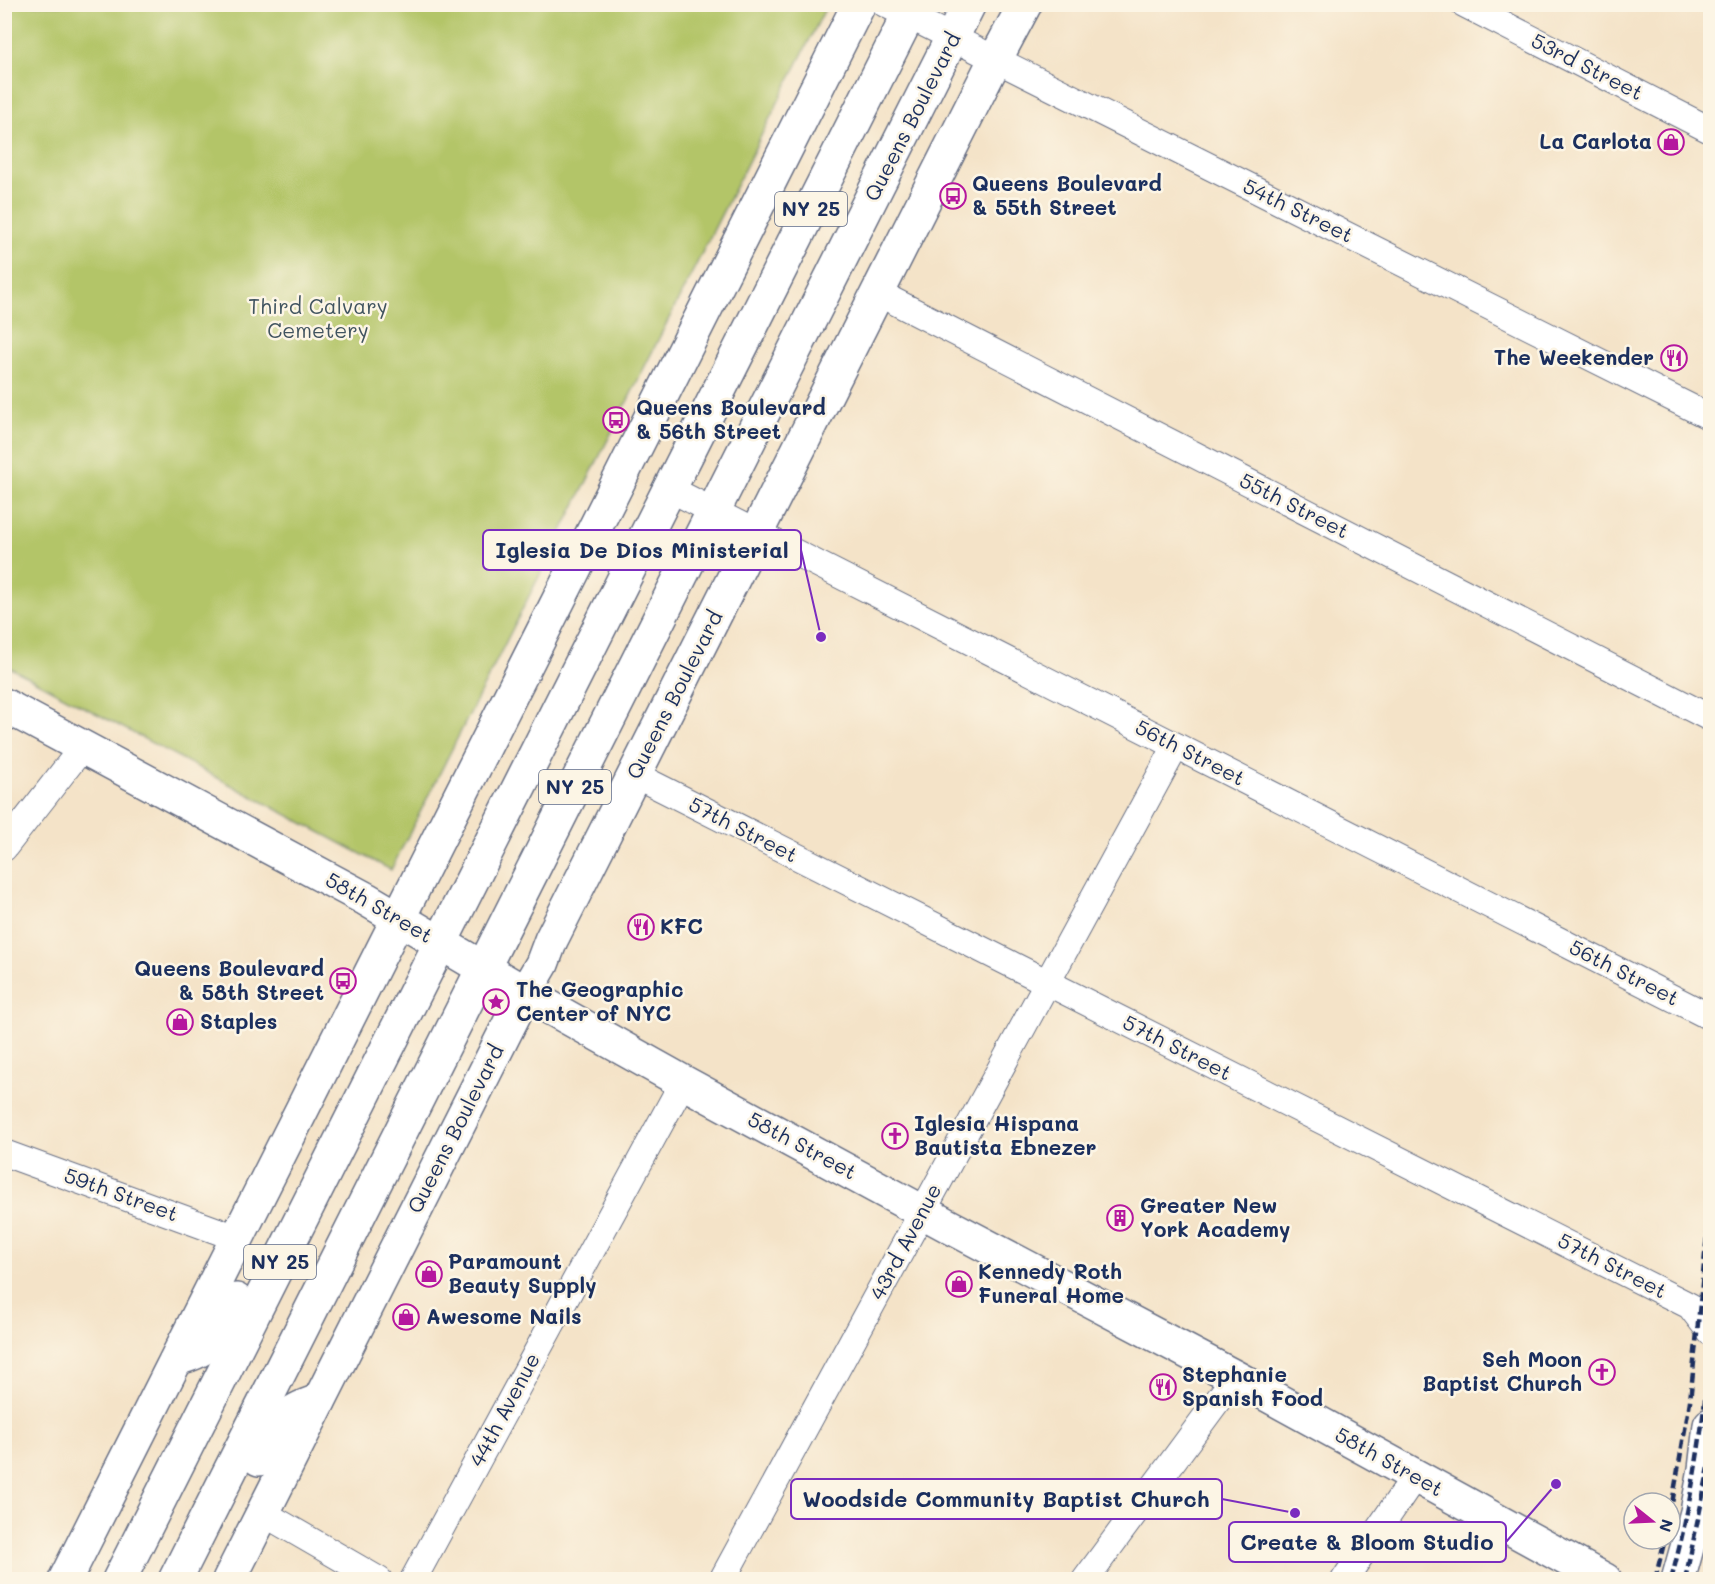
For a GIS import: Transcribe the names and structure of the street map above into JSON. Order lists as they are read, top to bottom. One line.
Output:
{"streets":{"street":["53rd Street","Queens Boulevard","NY 25","54th Street","55th Street","56th Street","57th Street","58th Street","59th Street","43rd Avenue","44th Avenue"]},"crossings":[["Queens Boulevard","54th Street"],["Queens Boulevard","55th Street"],["Queens Boulevard","56th Street"],["Queens Boulevard","57th Street"],["Queens Boulevard","58th Street"],["NY 25","54th Street"],["NY 25","56th Street"],["NY 25","58th Street"],["56th Street","43rd Avenue"],["57th Street","43rd Avenue"],["58th Street","43rd Avenue"],["58th Street","44th Avenue"]],"parks":["Third Calvary Cemetery"],"places":{"shop":["La Carlota","Staples","Paramount Beauty Supply","Kennedy Roth Funeral Home","Awesome Nails"],"bus stop":["Queens Boulevard & 55th Street","Queens Boulevard & 56th Street","Queens Boulevard & 58th Street"],"restaurant":["The Weekender","KFC","Stephanie Spanish Food"],"other":["Iglesia De Dios Ministerial","Create & Bloom Studio","Woodside Community Baptist Church"],"place":["The Geographic Center of NYC"],"church":["Iglesia Hispana Bautista Ebnezer","Seh Moon Baptist Church"],"building":["Greater New York Academy"]},"north":"right"}
